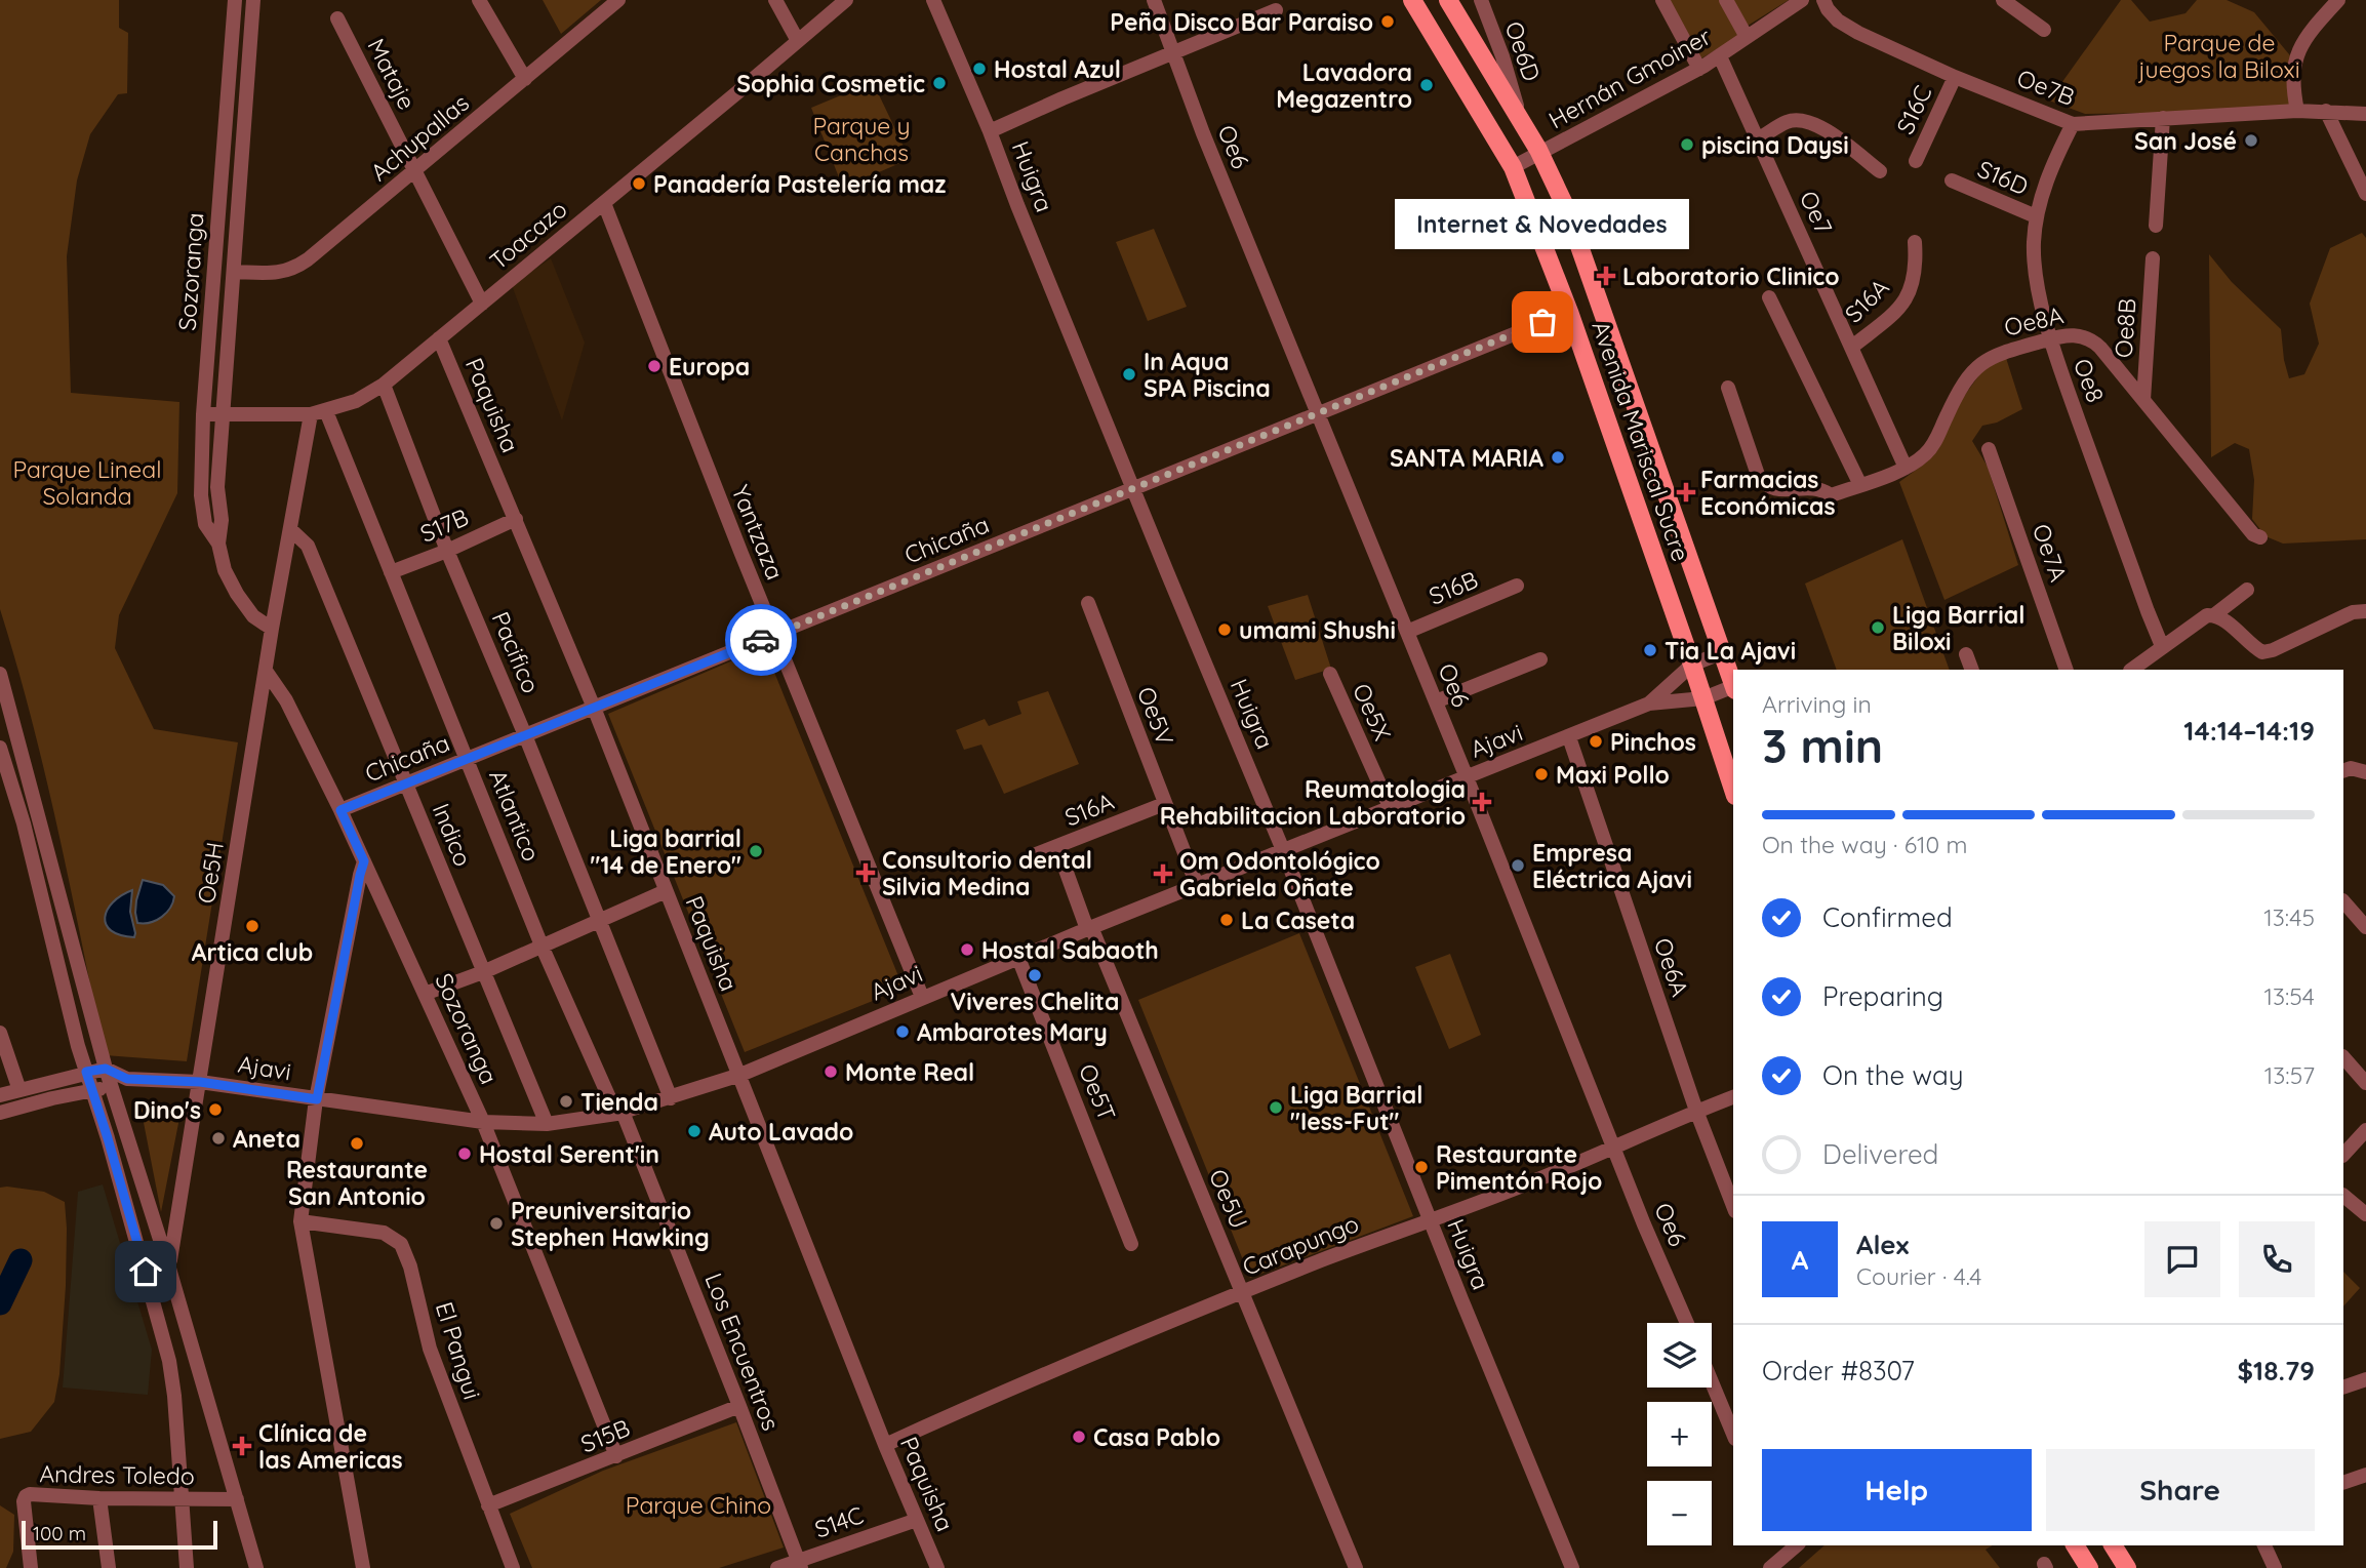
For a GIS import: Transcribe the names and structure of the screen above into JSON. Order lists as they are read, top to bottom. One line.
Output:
{"streets":{"main road":["Avenida Mariscal Sucre"],"street":["Oe6D","Mataje","Hernán Gmoiner","Oe7B","S16C","Achupallas","Oe6","Huigra","S16D","Oe7","Toacazo","Sozoranga","S16A","Oe8A","Oe8B","Oe8","Paquisha","S17B","Yantzaza","Chicaña","Oe7A","S16B","Pacifico","Oe5X","Oe5V","Ajavi","Atlantico","Indico","Oe5H","Oe6A","Oe5T","Oe5U","Carapungo","El Pangui","Los Encuentros","S15B","Andres Toledo","S14C"]},"crossings":[["Oe6D","Avenida Mariscal Sucre"],["Mataje","Achupallas"],["Mataje","Toacazo"],["Hernán Gmoiner","Oe7"],["Hernán Gmoiner","Avenida Mariscal Sucre"],["Oe7B","S16C"],["Oe7B","Oe8"],["Achupallas","Sozoranga"],["Oe6","Chicaña"],["Oe6","S16B"],["Oe6","Ajavi"],["Oe6","Carapungo"],["Huigra","Chicaña"],["Huigra","Ajavi"],["Huigra","Carapungo"],["S16D","Oe8"],["Oe7","S16A"],["Oe7","Oe8A"],["Toacazo","Sozoranga"],["Toacazo","Paquisha"],["Toacazo","Yantzaza"],["Toacazo","Pacifico"],["Toacazo","Atlantico"],["Sozoranga","Chicaña"],["Sozoranga","Ajavi"],["Sozoranga","Oe5H"],["Sozoranga","S15B"],["S16A","Oe5V"],["S16A","Oe5U"],["Oe8A","Oe8B"],["Oe8A","Oe8"],["Paquisha","S17B"],["Paquisha","Chicaña"],["Paquisha","Ajavi"],["Paquisha","Carapungo"],["Paquisha","S14C"],["Avenida Mariscal Sucre","Chicaña"],["Avenida Mariscal Sucre","Ajavi"],["S17B","Pacifico"],["S17B","Atlantico"],["Yantzaza","Chicaña"],["Yantzaza","Ajavi"],["Chicaña","Pacifico"],["Chicaña","Atlantico"],["Chicaña","Indico"],["Pacifico","Ajavi"],["Oe5X","Ajavi"],["Oe5V","Ajavi"],["Ajavi","Atlantico"],["Ajavi","Indico"],["Ajavi","Oe5H"],["Ajavi","Oe6A"],["Ajavi","Oe5T"],["Ajavi","Oe5U"],["Ajavi","Los Encuentros"],["Atlantico","Los Encuentros"],["Oe6A","Carapungo"],["Oe5U","Carapungo"],["El Pangui","S15B"],["Los Encuentros","S15B"],["Los Encuentros","S14C"]],"parks":["Parque de juegos la Biloxi","Parque y Canchas","Parque Lineal Solanda","Parque Chino"],"places":{"other":["Peña Disco Bar Paraiso","Hostal Azul","Sophia Cosmetic","Lavadora Megazentro","San José","piscina Daysi","Panadería Pastelería maz","Internet & Novedades","Europa","In Aqua SPA Piscina","SANTA MARIA","Liga Barrial Biloxi","umami Shushi","Tia La Ajavi","Pinchos","Maxi Pollo","Liga barrial \"14 de Enero\"","Empresa Eléctrica Ajavi","La Caseta","Artica club","Hostal Sabaoth","Viveres Chelita","Ambarotes Mary","Monte Real","Tienda","Liga Barrial \"Iess-Fut\"","Dino's","Auto Lavado","Aneta","Restaurante San Antonio","Hostal Serent'in","Restaurante Pimentón Rojo","Preuniversitario Stephen Hawking","Casa Pablo"],"health":["Laboratorio Clinico","Farmacias Económicas","Reumatologia Rehabilitacion Laboratorio","Consultorio dental Silvia Medina","Om Odontológico Gabriela Oñate","Clínica de las Americas"]},"scale_bar":"100 m","page":{"bubble":"Internet & Novedades","heading":["3 min","Arriving in","14:14–14:19"],"panel":["Alex","Courier · 4.4","Order #8307","$18.79"],"bar":"On the way · 610 m","list":[["Confirmed","13:45"],["Preparing","13:54"],["On the way","13:57"],"Delivered"],"round":"A","map_buttons":["+","−"],"buttons":["Help","Share"],"scale":"100 m"}}
